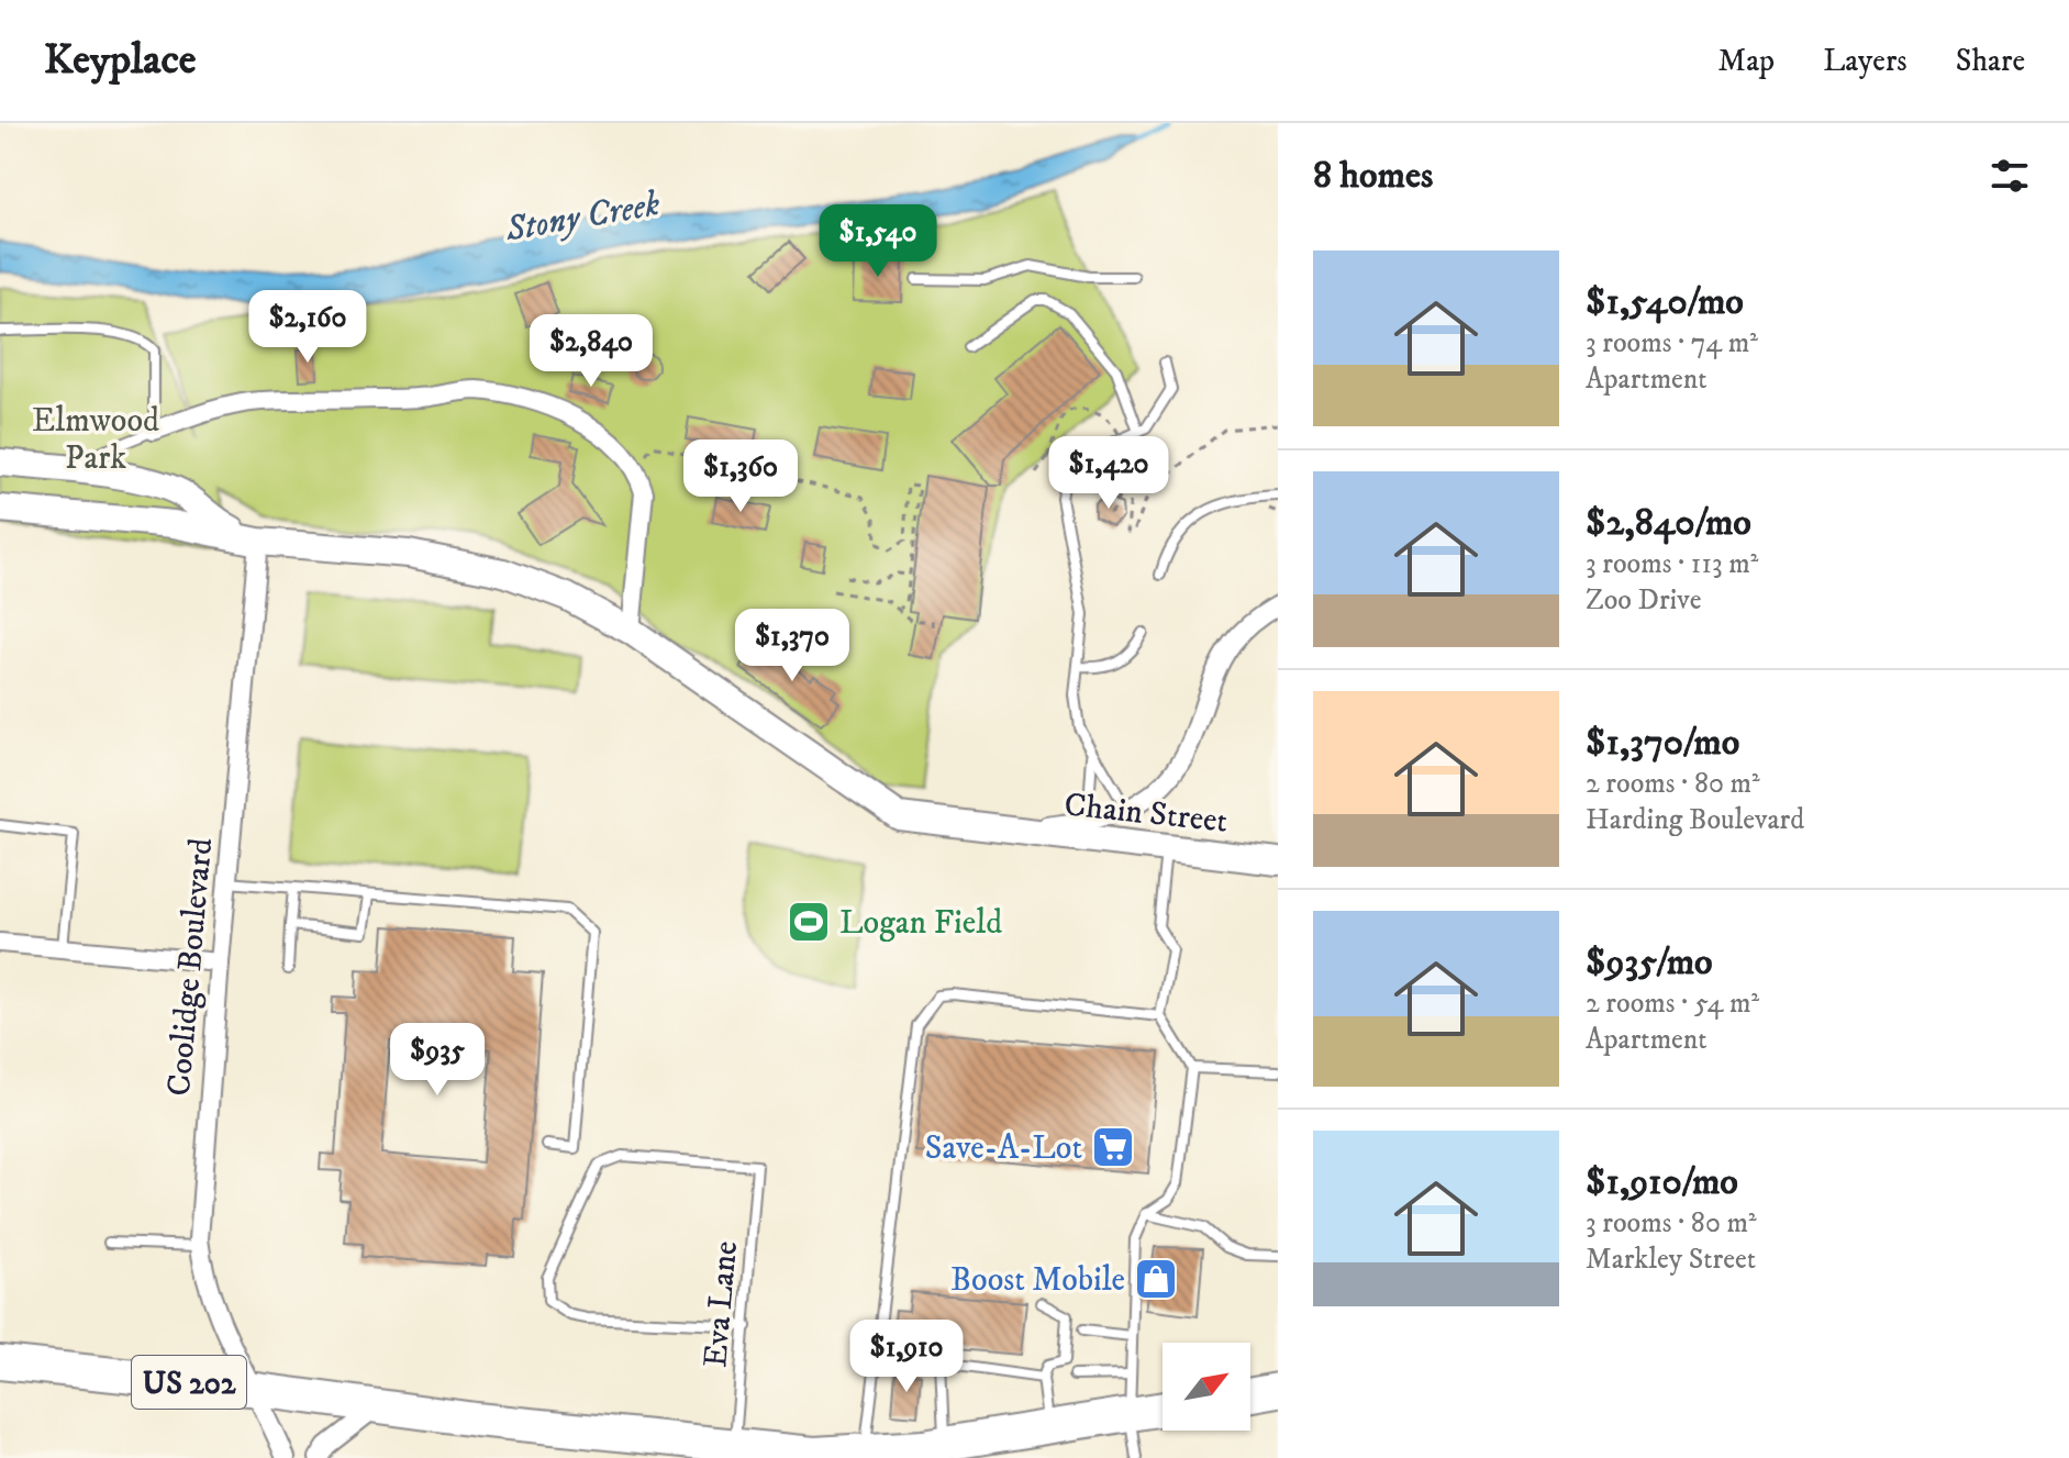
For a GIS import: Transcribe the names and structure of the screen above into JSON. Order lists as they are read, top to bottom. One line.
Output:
{"streets":{"highway":["US 202"],"street":["Chain Street","Coolidge Boulevard"],"lane":["Eva Lane"]},"crossings":[["Chain Street","Coolidge Boulevard"],["Coolidge Boulevard","US 202"],["Eva Lane","US 202"]],"water":["Stony Creek"],"parks":["Elmwood Park"],"places":{"sports":["Logan Field"],"supermarket":["Save-A-Lot"],"shop":["Boost Mobile"]},"north":"top right","page":{"header":"Keyplace","nav":["Map","Layers","Share"],"heading":"8 homes","price":["$1,540","$2,160","$2,840","$1,420","$1,360","$1,370","$935","$1,910"],"list":[{"name":"$1,540/mo","note":"3 rooms · 74 m² · Apartment"},{"name":"$2,840/mo","note":"3 rooms · 113 m² · Zoo Drive"},{"name":"$1,370/mo","note":"2 rooms · 80 m² · Harding Boulevard"},{"name":"$935/mo","note":"2 rooms · 54 m² · Apartment"},{"name":"$1,910/mo","note":"3 rooms · 80 m² · Markley Street"}]}}
